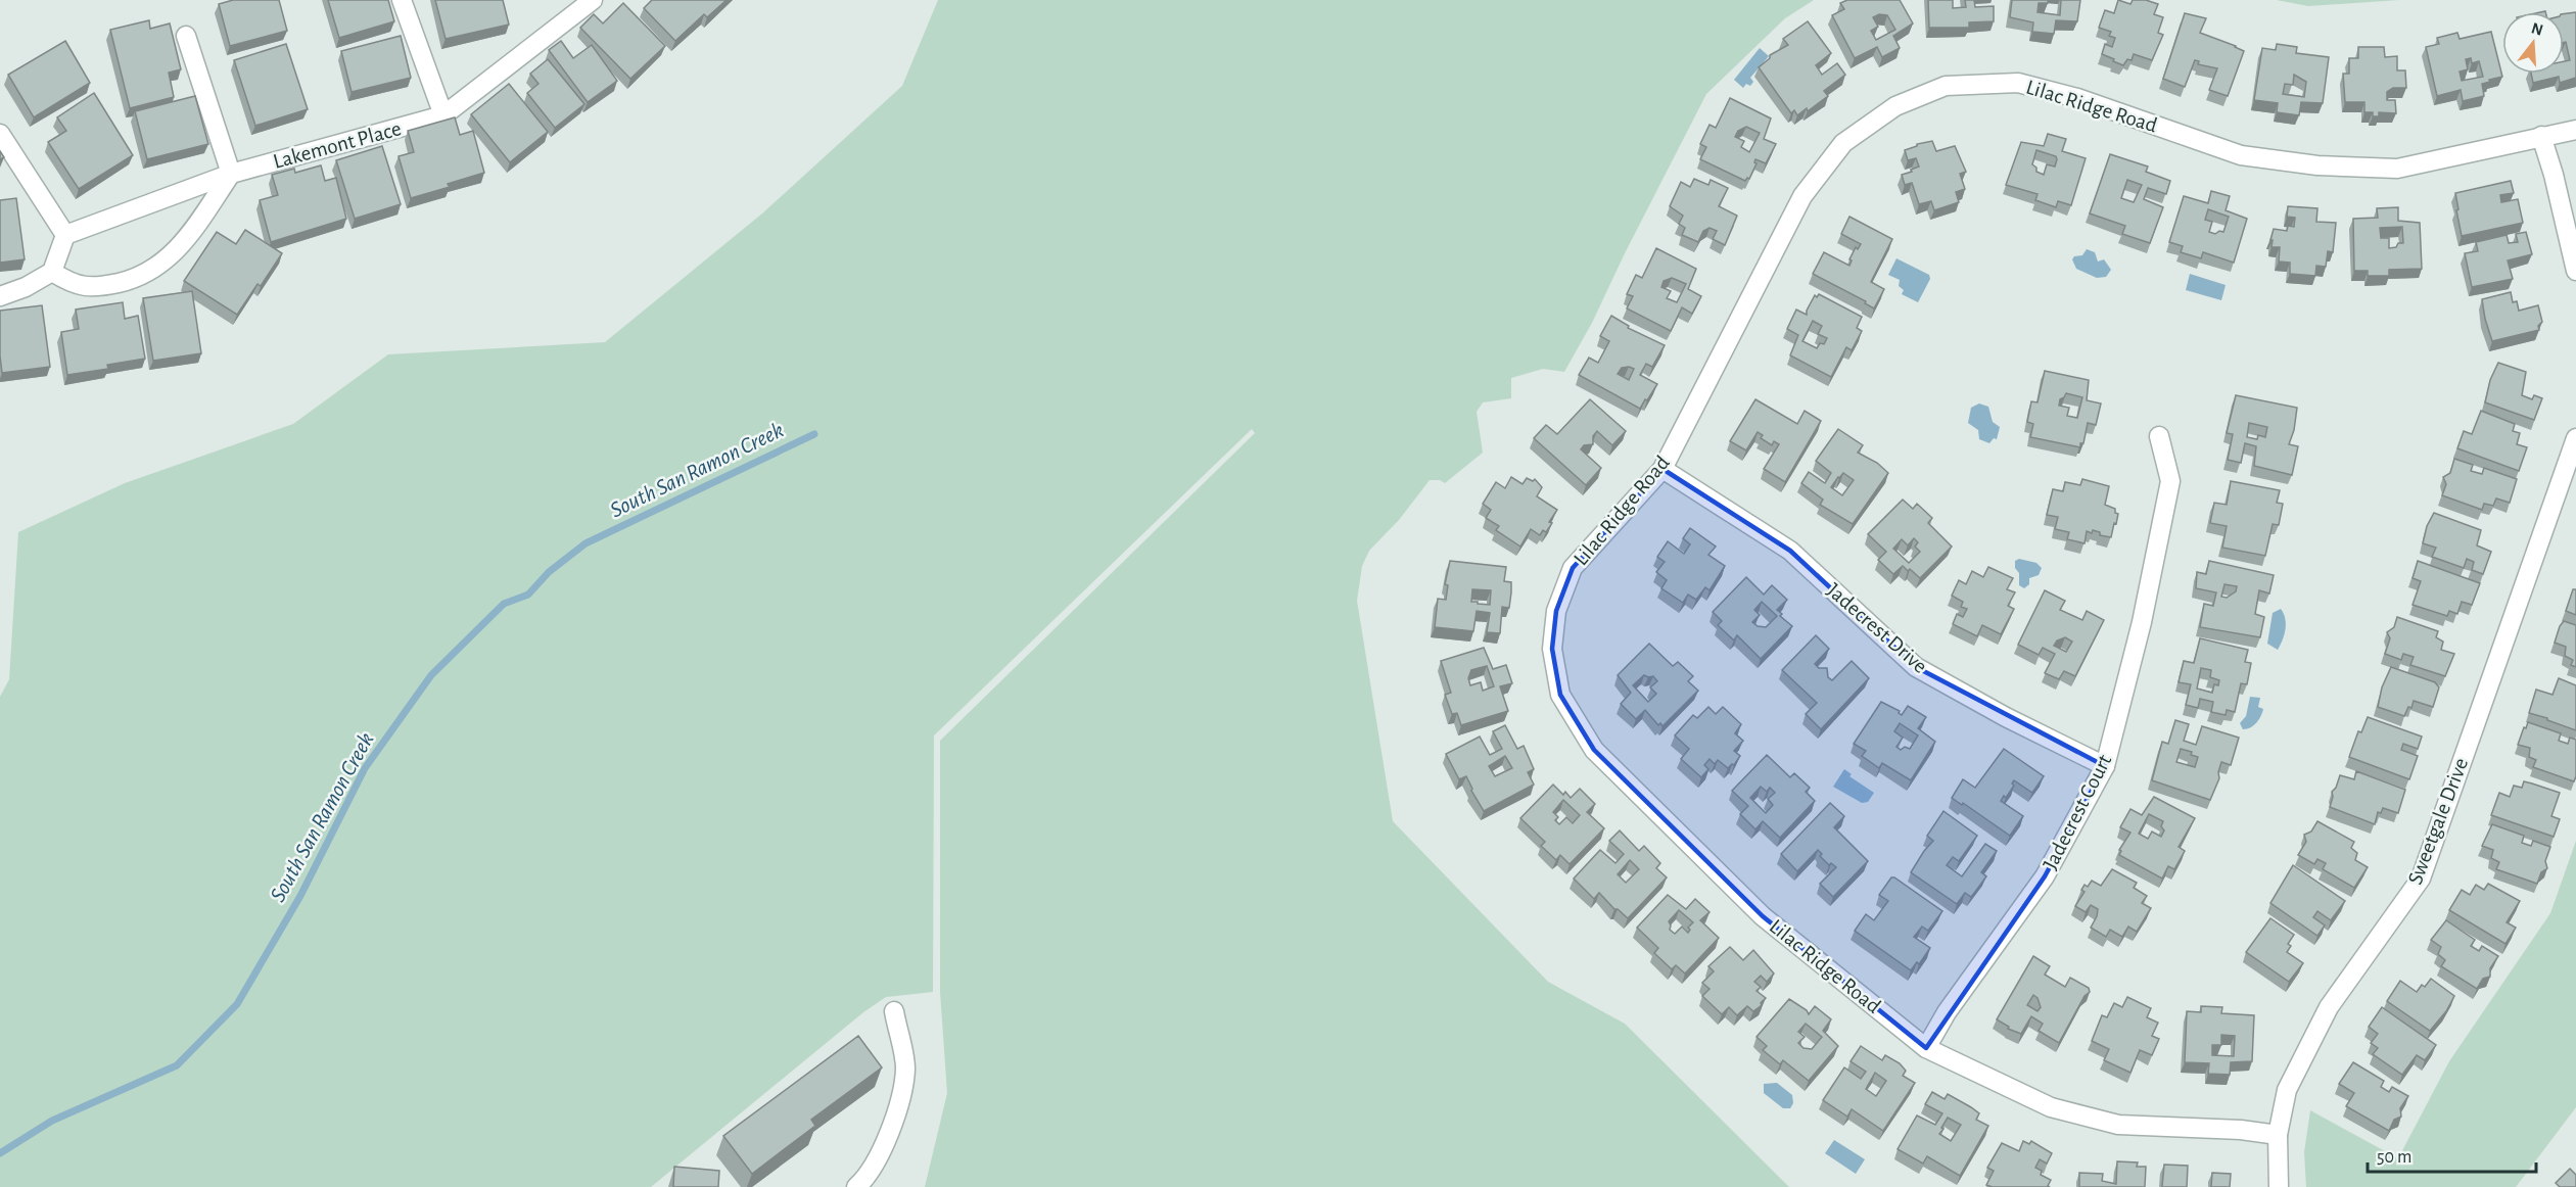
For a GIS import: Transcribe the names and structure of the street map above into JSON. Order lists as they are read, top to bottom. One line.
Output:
{"streets":{"street":["Lilac Ridge Road","Lakemont Place","Jadecrest Drive","Jadecrest Court","Sweetgale Drive"]},"crossings":[["Lilac Ridge Road","Jadecrest Drive"],["Lilac Ridge Road","Jadecrest Court"],["Lilac Ridge Road","Sweetgale Drive"],["Jadecrest Drive","Jadecrest Court"]],"water":["South San Ramon Creek"],"scale_bar":"50 m","north":"top"}
